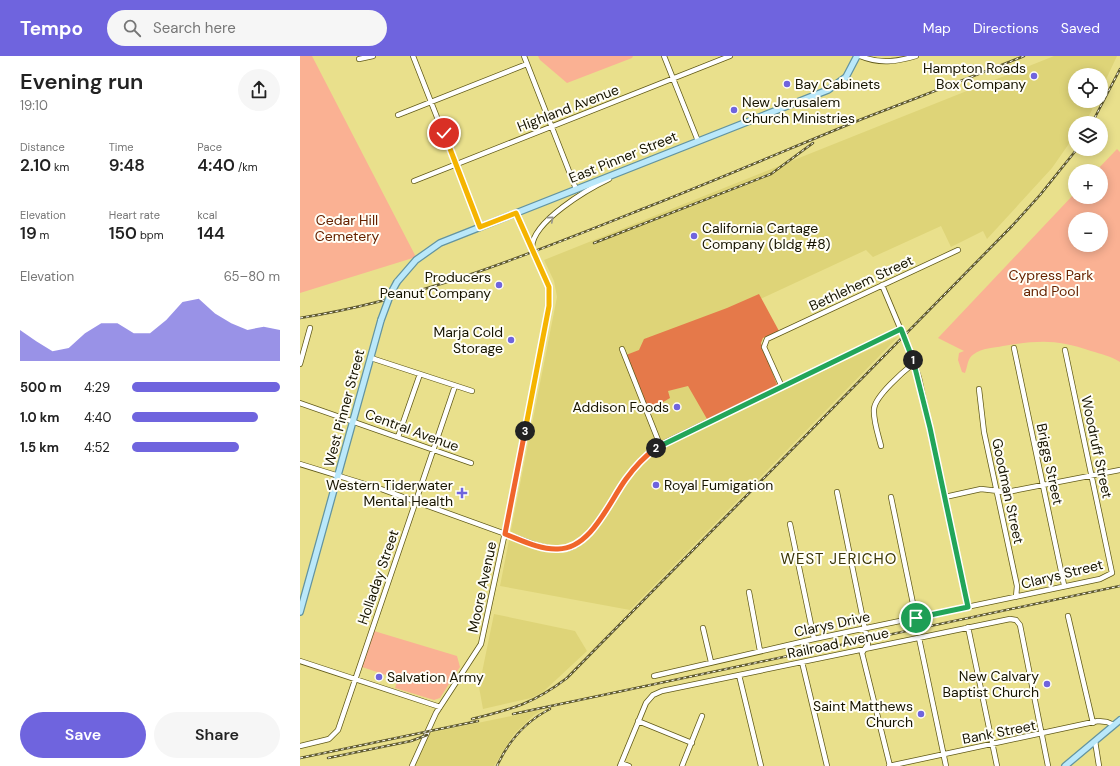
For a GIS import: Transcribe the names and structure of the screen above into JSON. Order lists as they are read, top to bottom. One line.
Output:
{"streets":{"main road":["East Pinner Street","West Pinner Street"],"street":["Highland Avenue","Bethlehem Street","Central Avenue","Woodruff Street","Briggs Street","Goodman Street","Clarys Street","Holladay Street","Moore Avenue","Clarys Drive","Railroad Avenue","Bank Street"]},"crossings":[["East Pinner Street","West Pinner Street"],["East Pinner Street","Moore Avenue"],["West Pinner Street","Central Avenue"],["Central Avenue","Holladay Street"],["Woodruff Street","Clarys Street"],["Briggs Street","Clarys Street"],["Goodman Street","Clarys Street"],["Goodman Street","Clarys Drive"],["Clarys Street","Clarys Drive"],["Railroad Avenue","Bank Street"]],"districts":["WEST JERICHO"],"parks":["Cedar Hill Cemetery","Cypress Park and Pool"],"places":{"other":["Hampton Roads Box Company","Bay Cabinets","New Jerusalem Church Ministries","California Cartage Company (bldg #8)","Producers Peanut Company","Marja Cold Storage","Addison Foods","Royal Fumigation","Salvation Army","New Calvary Baptist Church","Saint Matthews Church"],"health":["Western Tiderwater Mental Health"]},"page":{"header":"Tempo","search":"Search here","nav":["Map","Directions","Saved"],"heading":["Evening run","19:10"],"map_buttons":["+","−"],"stats":[["Distance","2.10 km"],["Time","9:48"],["Pace","4:40 /km"],["Elevation","19 m"],["Heart rate","150 bpm"],["kcal","144"]],"chart":["Elevation","65–80 m"],"pins":["1","3","2"],"list":[{"name":"500 m","note":"4:29"},{"name":"1.0 km","note":"4:40"},{"name":"1.5 km","note":"4:52"}],"buttons":["Save","Share"]}}
